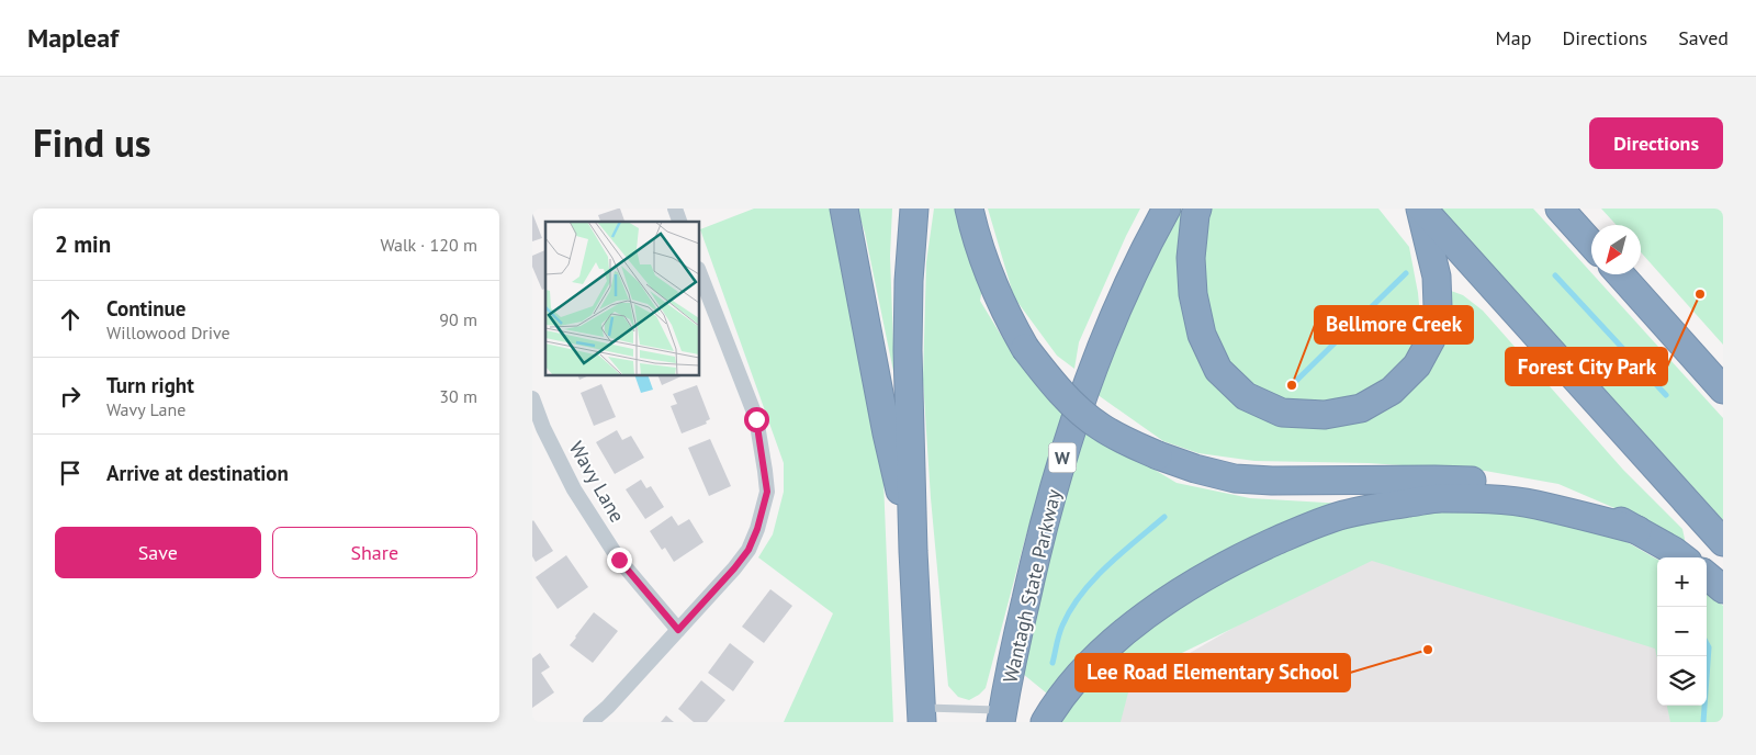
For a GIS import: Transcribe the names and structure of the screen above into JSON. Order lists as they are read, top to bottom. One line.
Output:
{"streets":{"highway":["W","Wantagh State Parkway"],"street":["Wavy Lane"]},"places":["Forest City Park","Bellmore Creek","Lee Road Elementary School"],"north":"bottom left","page":{"header":"Mapleaf","nav":["Map","Directions","Saved"],"title":"Find us","buttons":["Directions",["Save","Share"]],"heading":["2 min","Walk · 120 m"],"list":[["Continue","Willowood Drive","90 m"],["Turn right","Wavy Lane","30 m"],"Arrive at destination"],"map_buttons":["+","−"]}}
